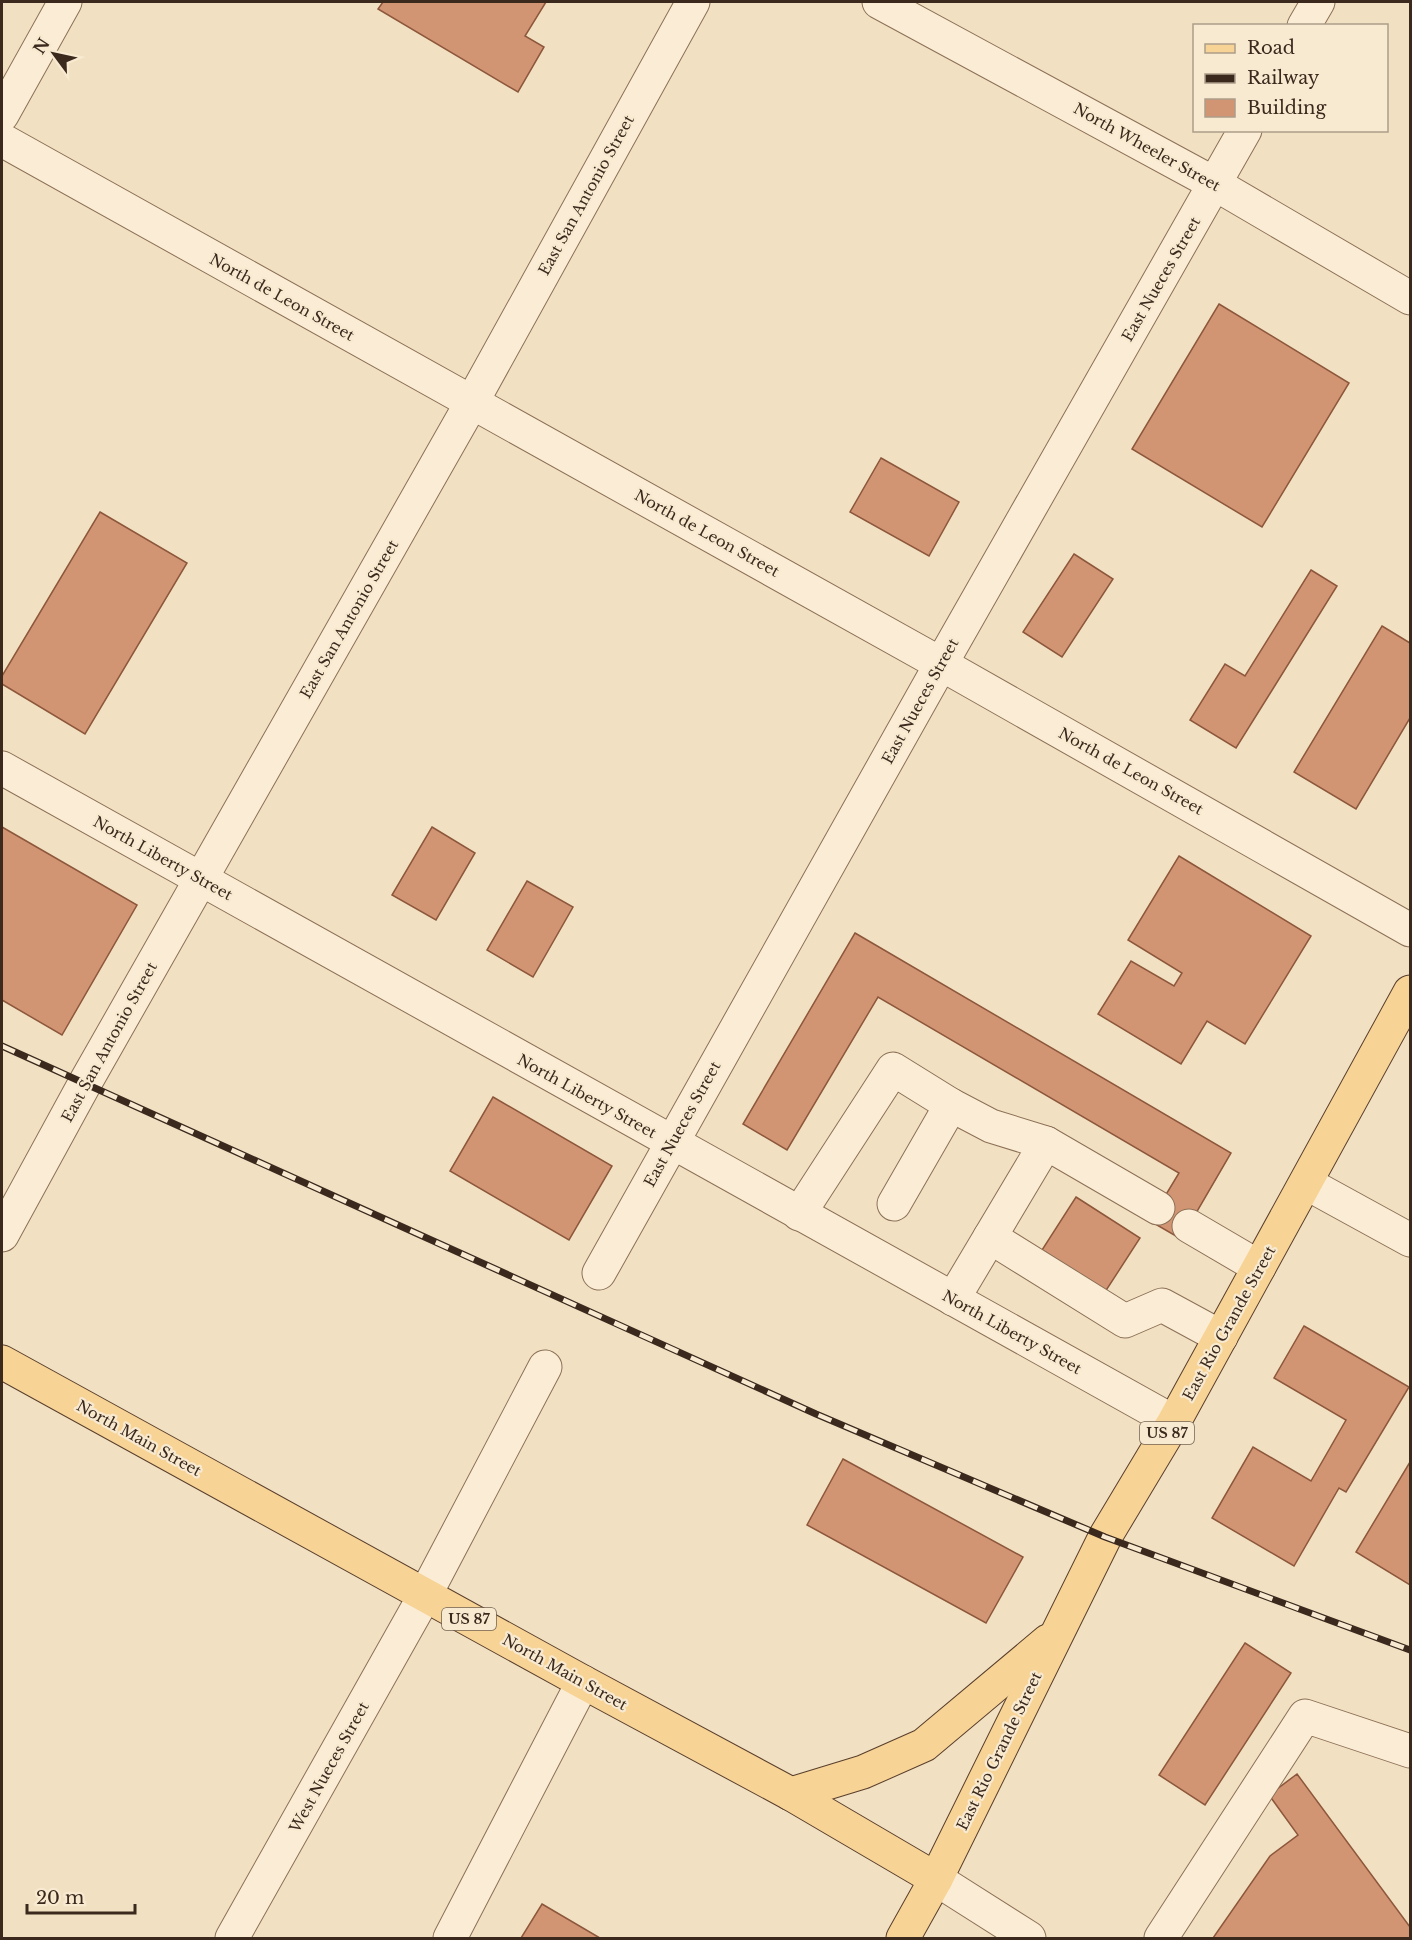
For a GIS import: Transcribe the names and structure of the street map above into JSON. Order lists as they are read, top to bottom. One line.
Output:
{"streets":{"main road":["East Rio Grande Street","US 87","North Main Street"],"street":["North Wheeler Street","East San Antonio Street","East Nueces Street","North de Leon Street","North Liberty Street","West Nueces Street"]},"crossings":[["North Wheeler Street","East Nueces Street"],["East San Antonio Street","North de Leon Street"],["East San Antonio Street","North Liberty Street"],["East Nueces Street","North de Leon Street"],["East Nueces Street","North Liberty Street"],["North Liberty Street","East Rio Grande Street"],["East Rio Grande Street","North Main Street"],["North Main Street","West Nueces Street"]],"legend":["Road","Railway","Building"],"scale_bar":"20 m","north":"top left"}
